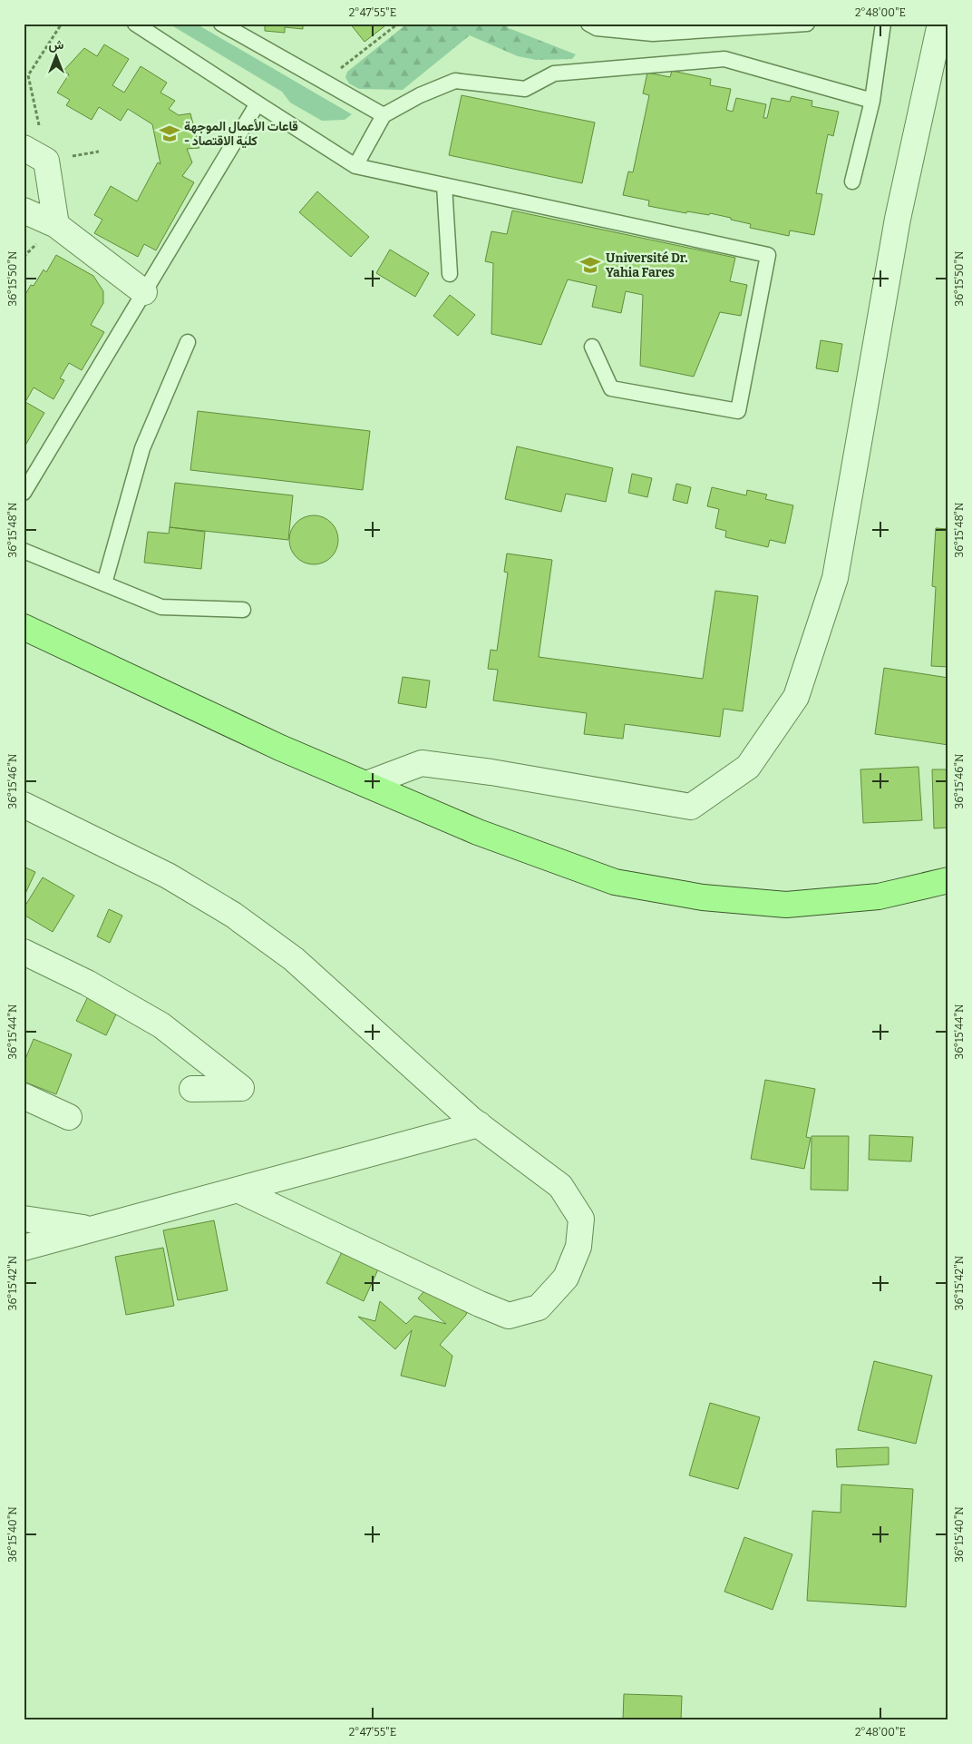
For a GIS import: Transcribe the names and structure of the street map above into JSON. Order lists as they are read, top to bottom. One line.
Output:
{"places":{"school or university":["قاعات الأعمال الموجهة - كلية الاقتصاد","Université Dr. Yahia Fares"]},"north":"top","coordinates":["2°47'55\"E","2°48'00\"E","36°15'50\"N","36°15'48\"N","36°15'46\"N","36°15'44\"N","36°15'42\"N","36°15'40\"N"]}
